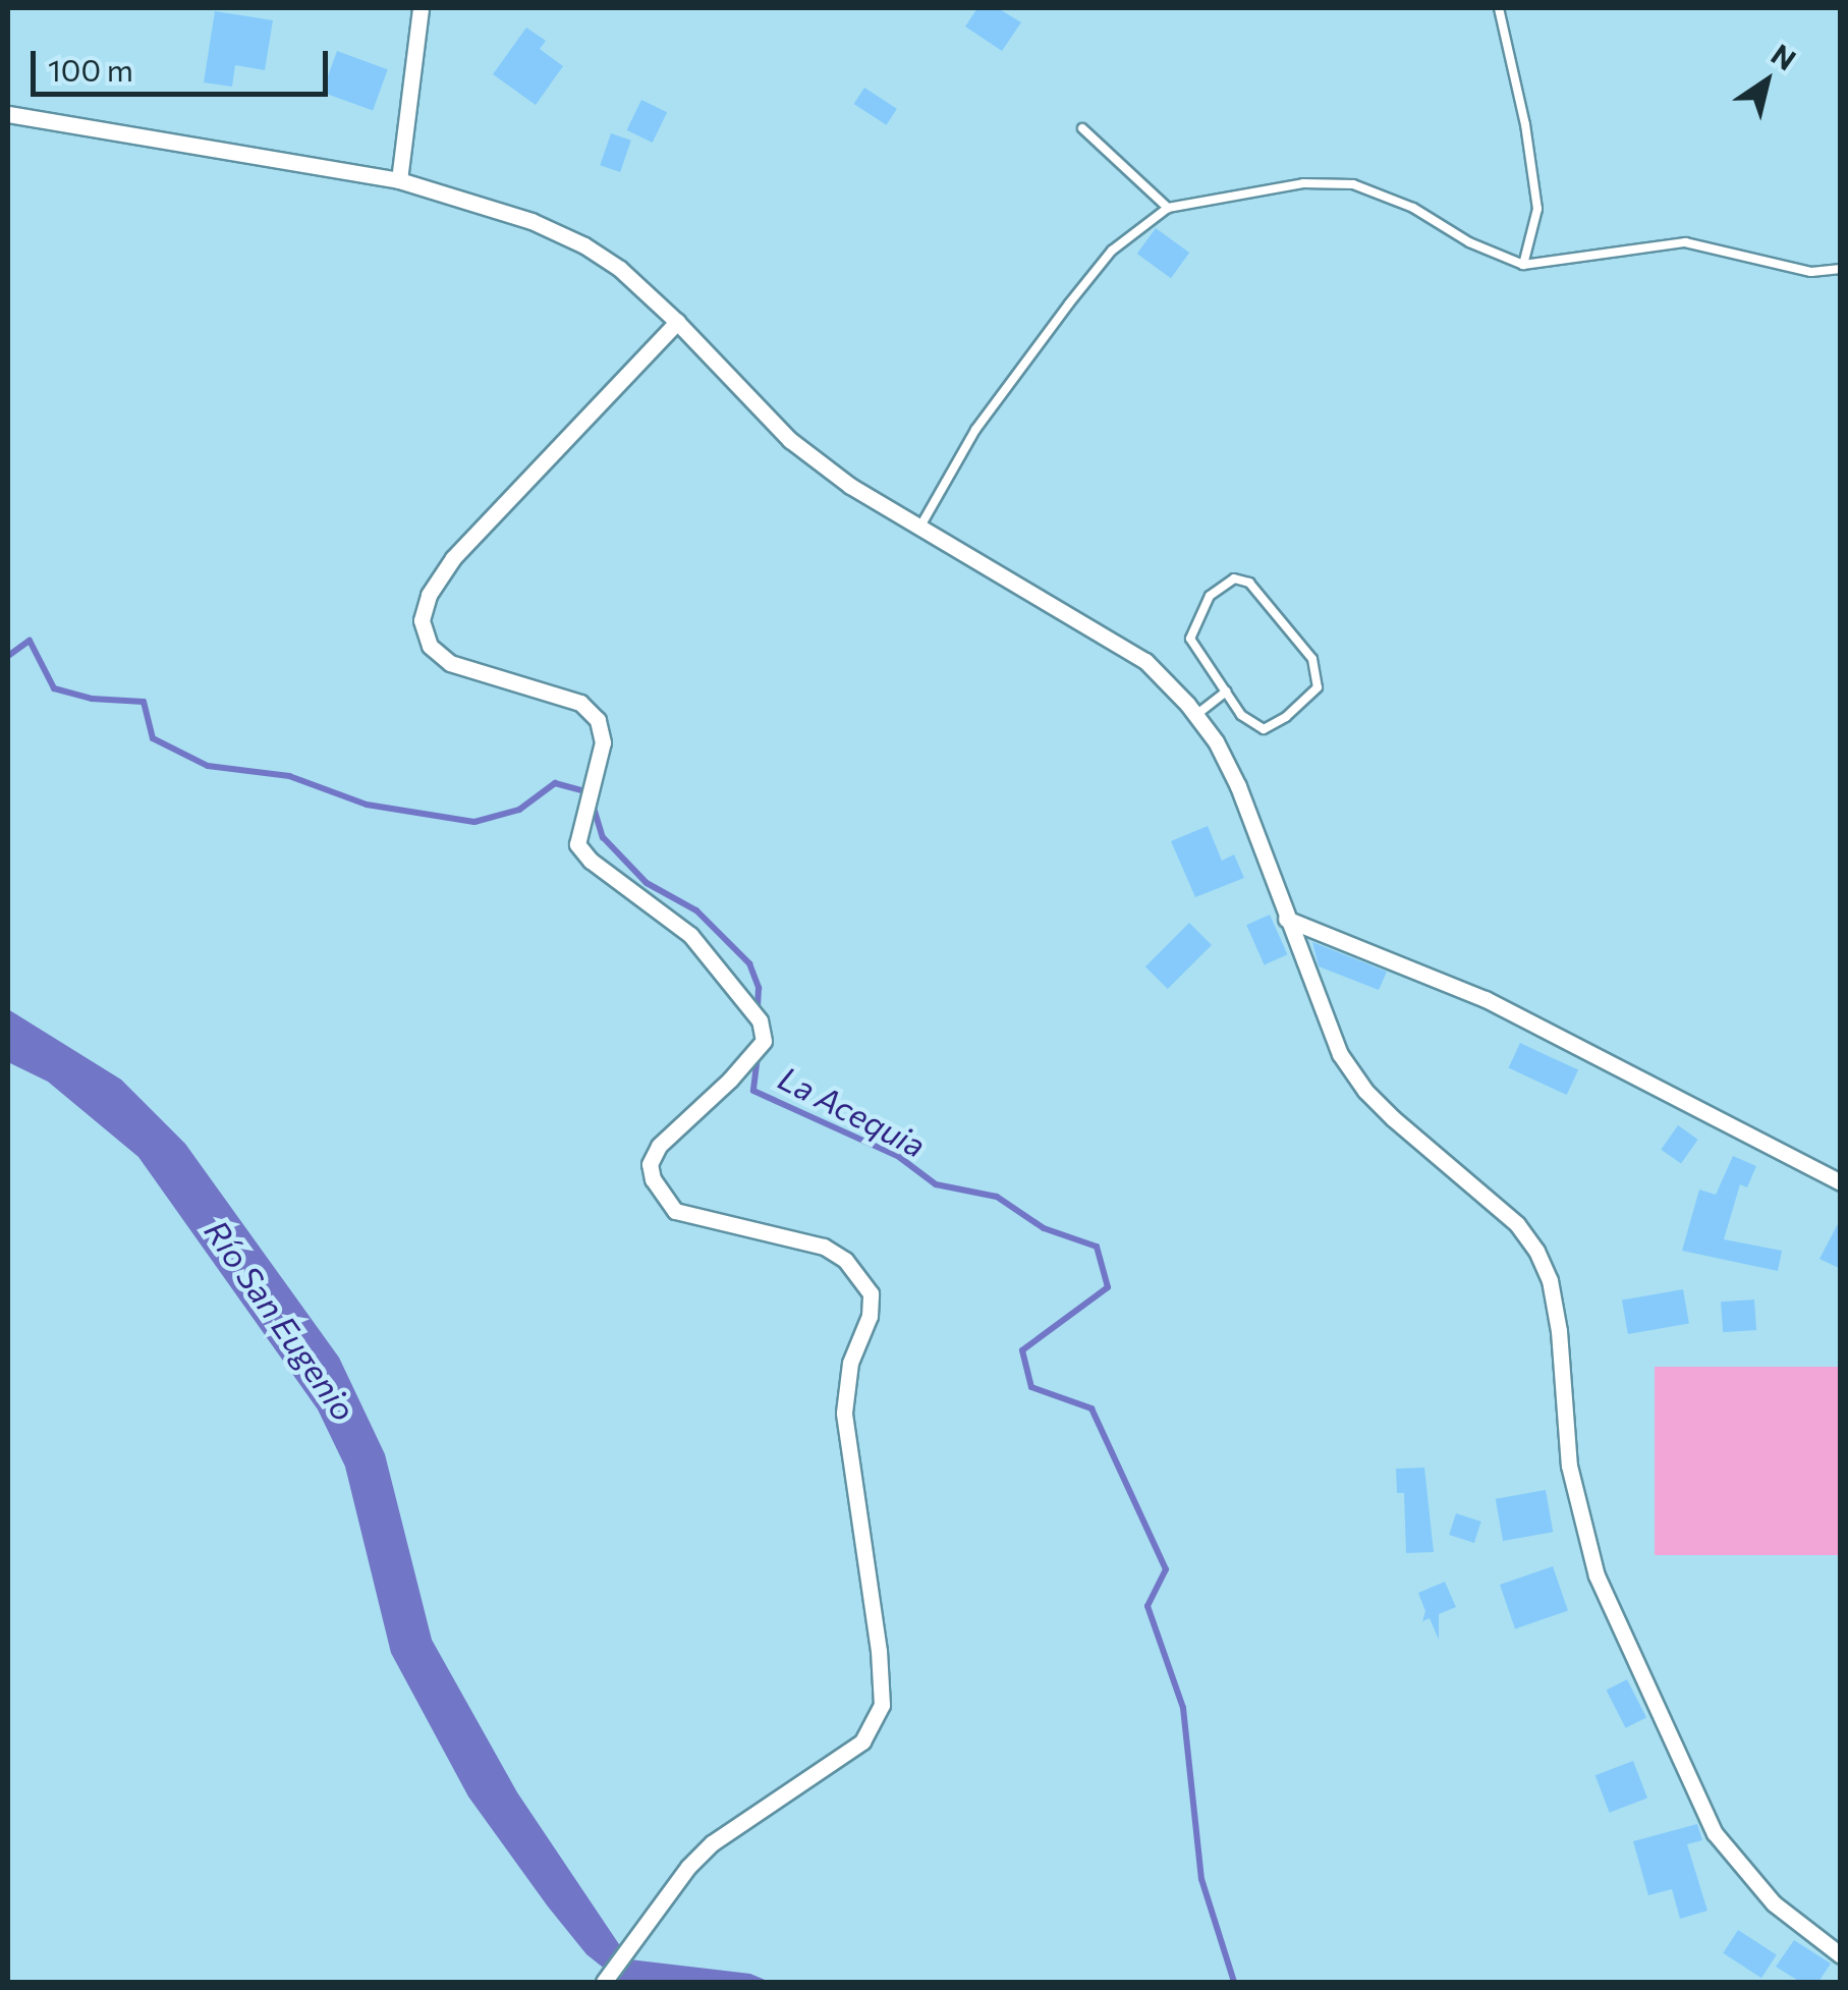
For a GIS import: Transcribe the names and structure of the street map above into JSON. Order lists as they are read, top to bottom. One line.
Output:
{"water":["La Acequia","Río San Eugenio"],"scale_bar":"100 m","north":"top right"}
